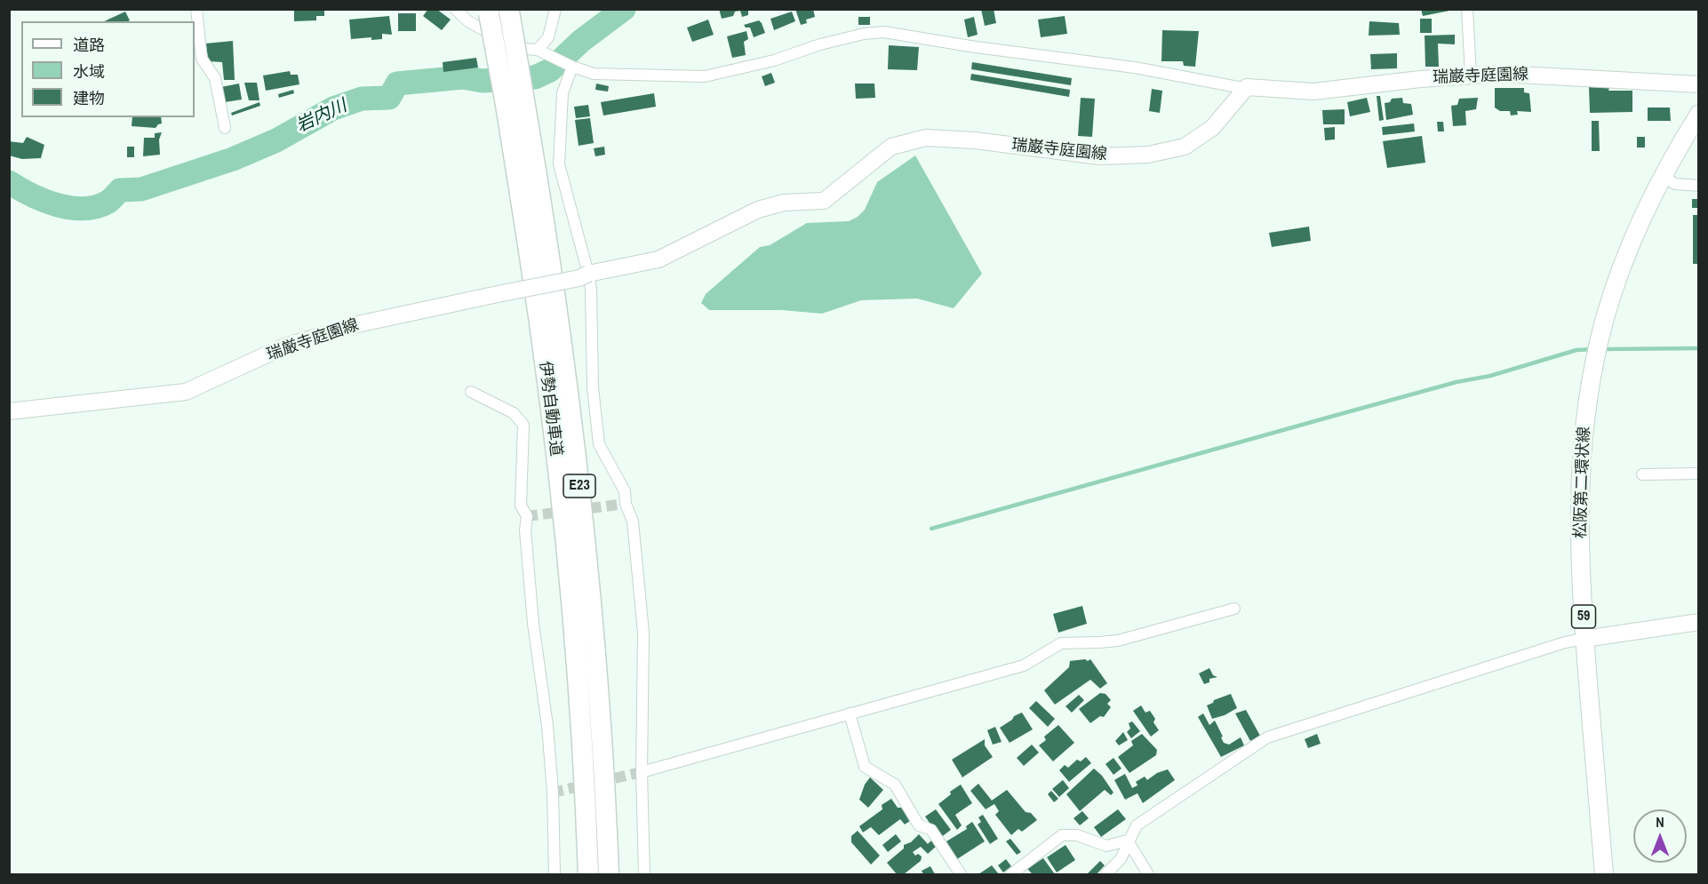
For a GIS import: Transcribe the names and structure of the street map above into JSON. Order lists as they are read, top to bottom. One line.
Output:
{"streets":{"highway":["伊勢自動車道","E23"],"main road":["瑞巌寺庭園線","瑞厳寺庭園線","松阪第二環状線","59"]},"crossings":[["瑞巌寺庭園線","瑞厳寺庭園線"]],"water":["岩内川"],"legend":["道路","水域","建物"],"north":"top"}
